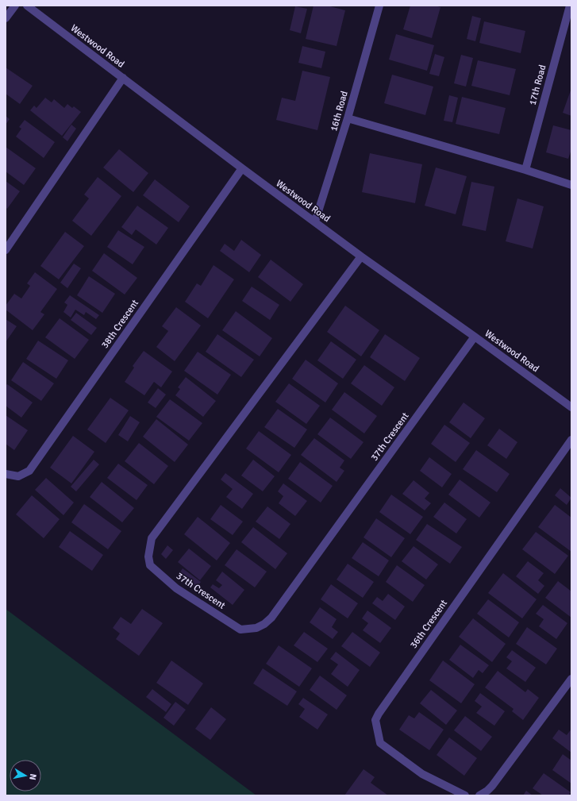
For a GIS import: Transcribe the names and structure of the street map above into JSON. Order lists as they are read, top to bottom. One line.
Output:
{"streets":{"street":["Westwood Road","17th Road","16th Road","38th Crescent","37th Crescent","36th Crescent"]},"crossings":[["Westwood Road","16th Road"],["Westwood Road","38th Crescent"],["Westwood Road","37th Crescent"]],"north":"right"}
